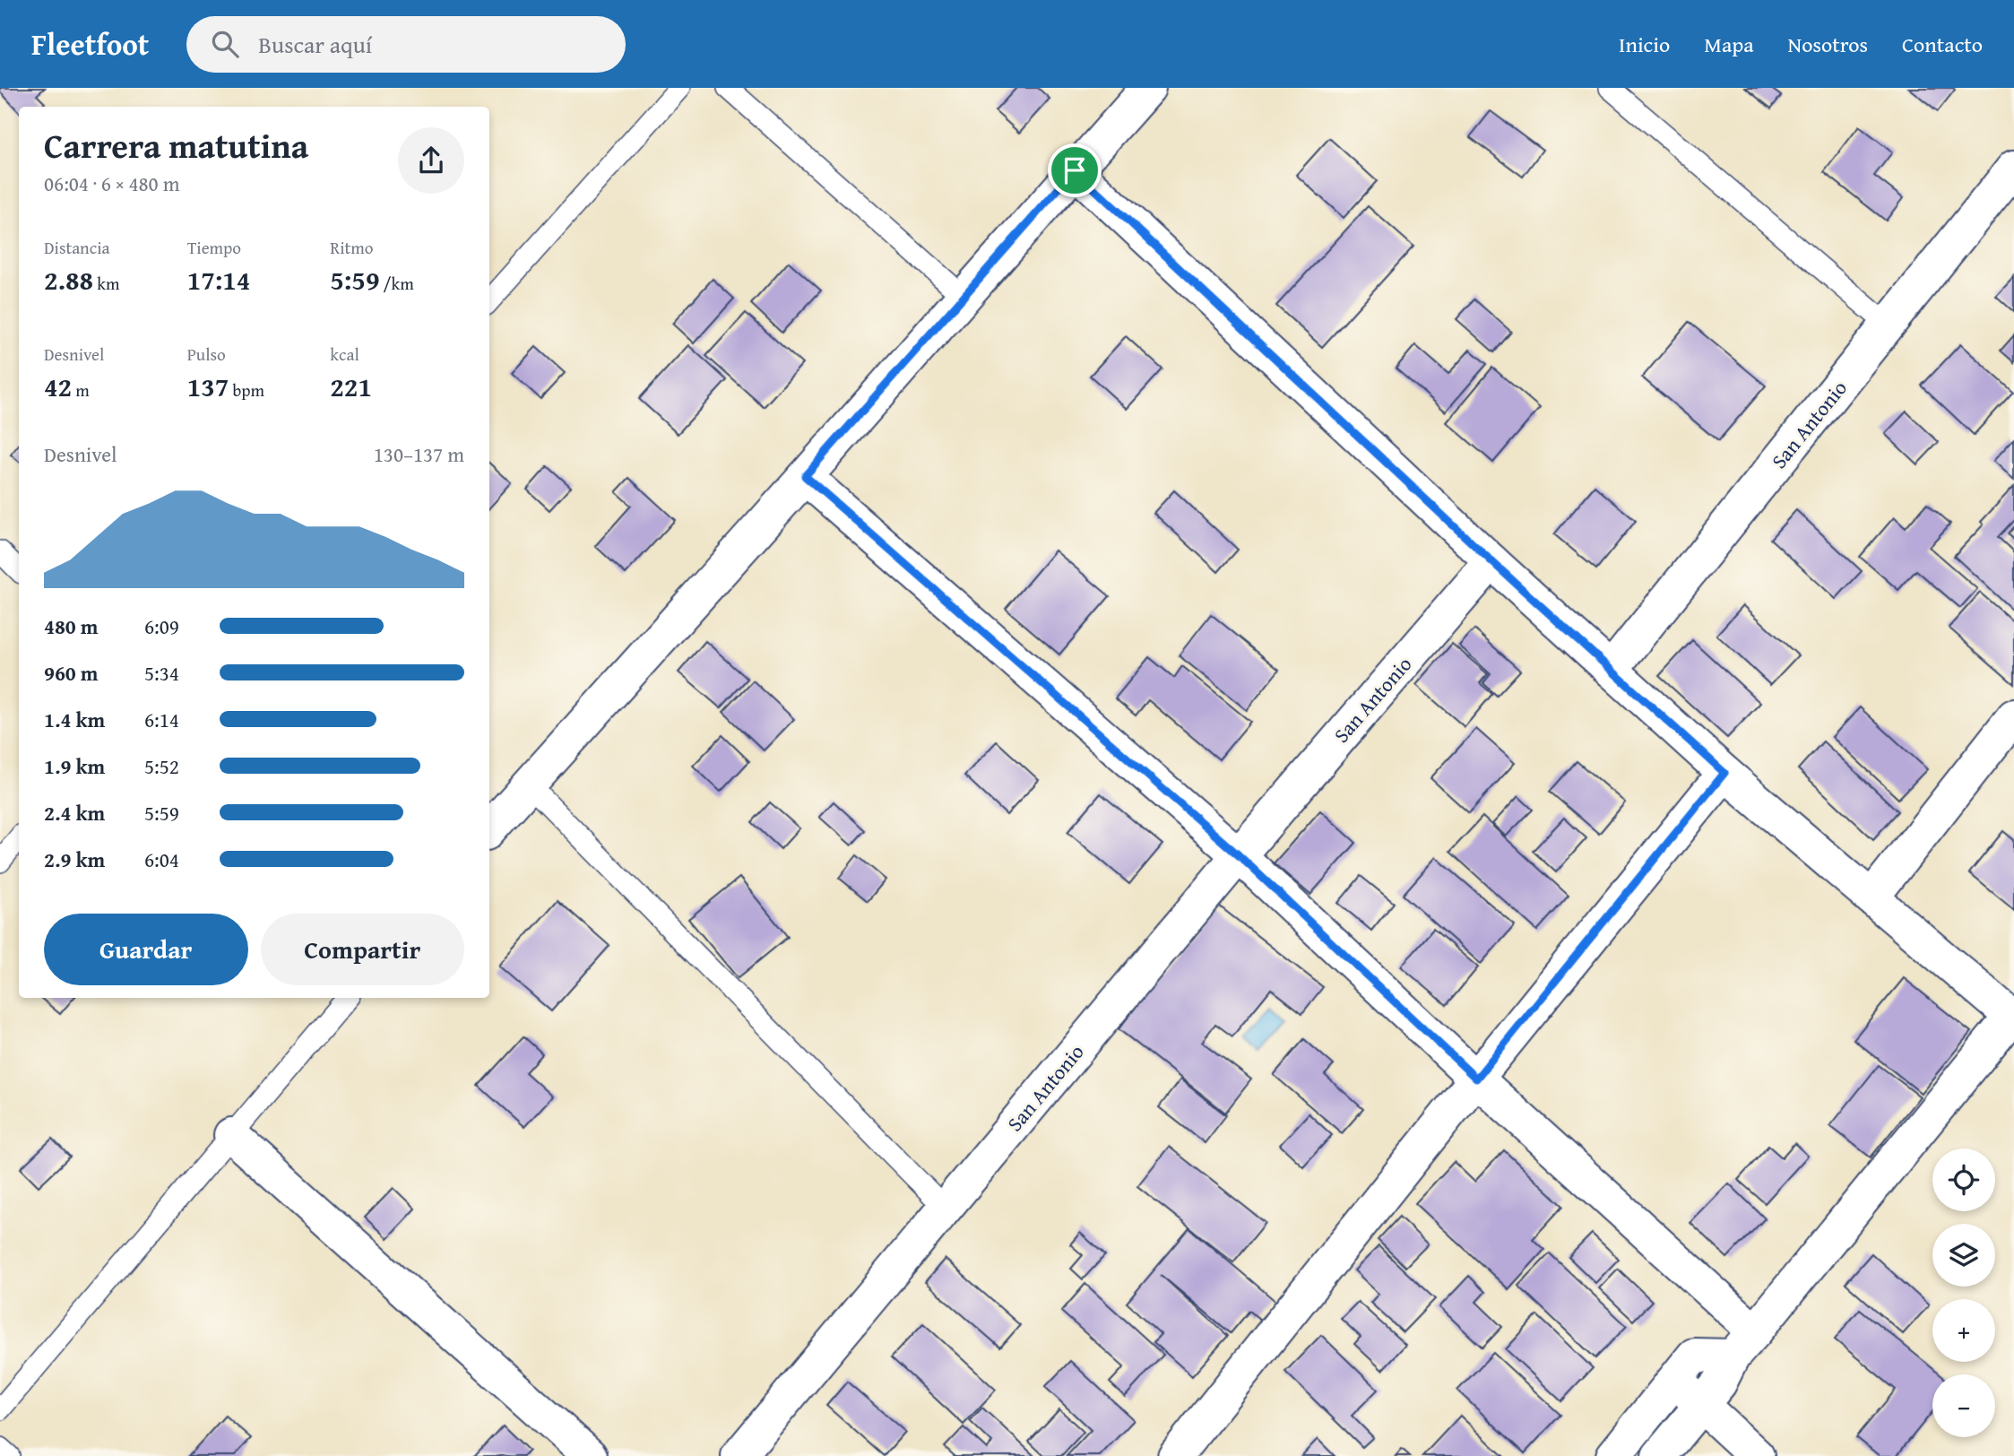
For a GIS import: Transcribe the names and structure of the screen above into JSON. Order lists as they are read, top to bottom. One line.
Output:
{"streets":{"street":["San Antonio"]},"page":{"header":"Fleetfoot","search":"Buscar aquí","nav":["Inicio","Mapa","Nosotros","Contacto"],"heading":["Carrera matutina","06:04 · 6 × 480 m"],"stats":[["Distancia","2.88 km"],["Tiempo","17:14"],["Ritmo","5:59 /km"],["Desnivel","42 m"],["Pulso","137 bpm"],["kcal","221"]],"chart":["Desnivel","130–137 m"],"list":[{"name":"480 m","note":"6:09"},{"name":"960 m","note":"5:34"},{"name":"1.4 km","note":"6:14"},{"name":"1.9 km","note":"5:52"},{"name":"2.4 km","note":"5:59"},{"name":"2.9 km","note":"6:04"}],"buttons":["Guardar","Compartir"],"map_buttons":["+","−"]}}
